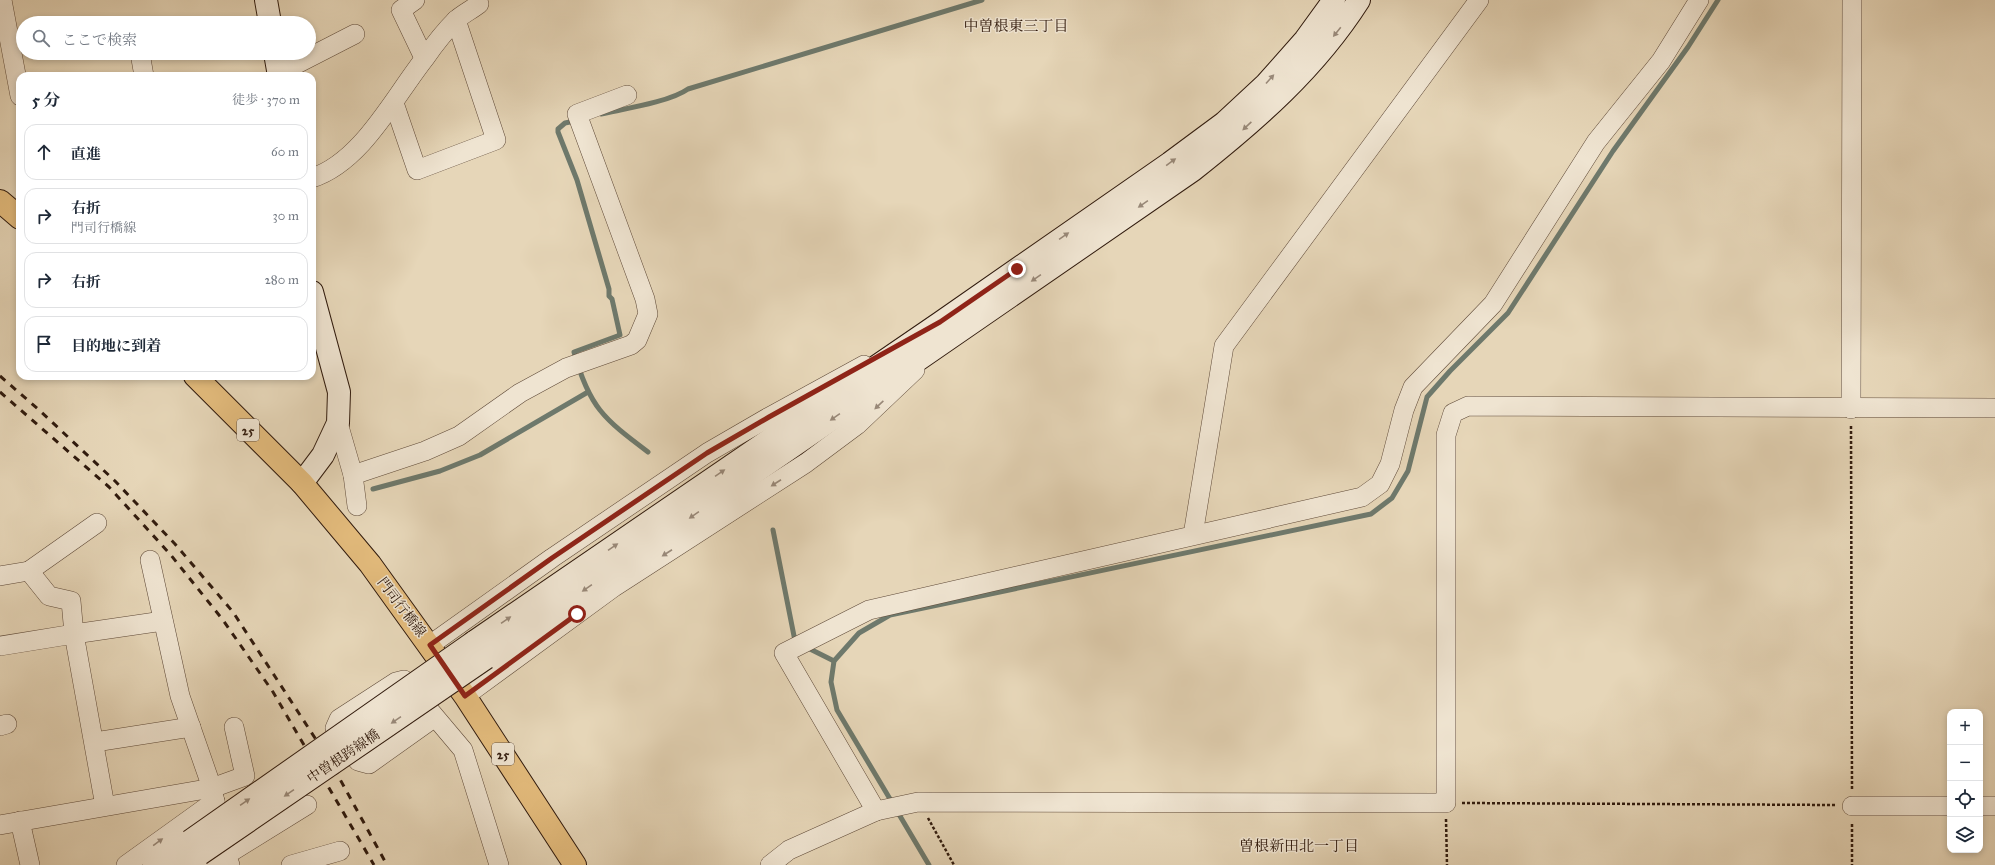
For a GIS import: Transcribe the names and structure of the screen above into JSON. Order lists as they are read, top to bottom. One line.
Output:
{"streets":{"main road":["25","門司行橋線"],"street":["中曽根跨線橋"]},"districts":["中曽根東三丁目","曽根新田北一丁目"],"page":{"search":"ここで検索","heading":["5 分","徒歩 · 370 m"],"list":[["直進","60 m"],["右折","門司行橋線","30 m"],["右折","280 m"],"目的地に到着"],"map_buttons":["+","−"]}}
